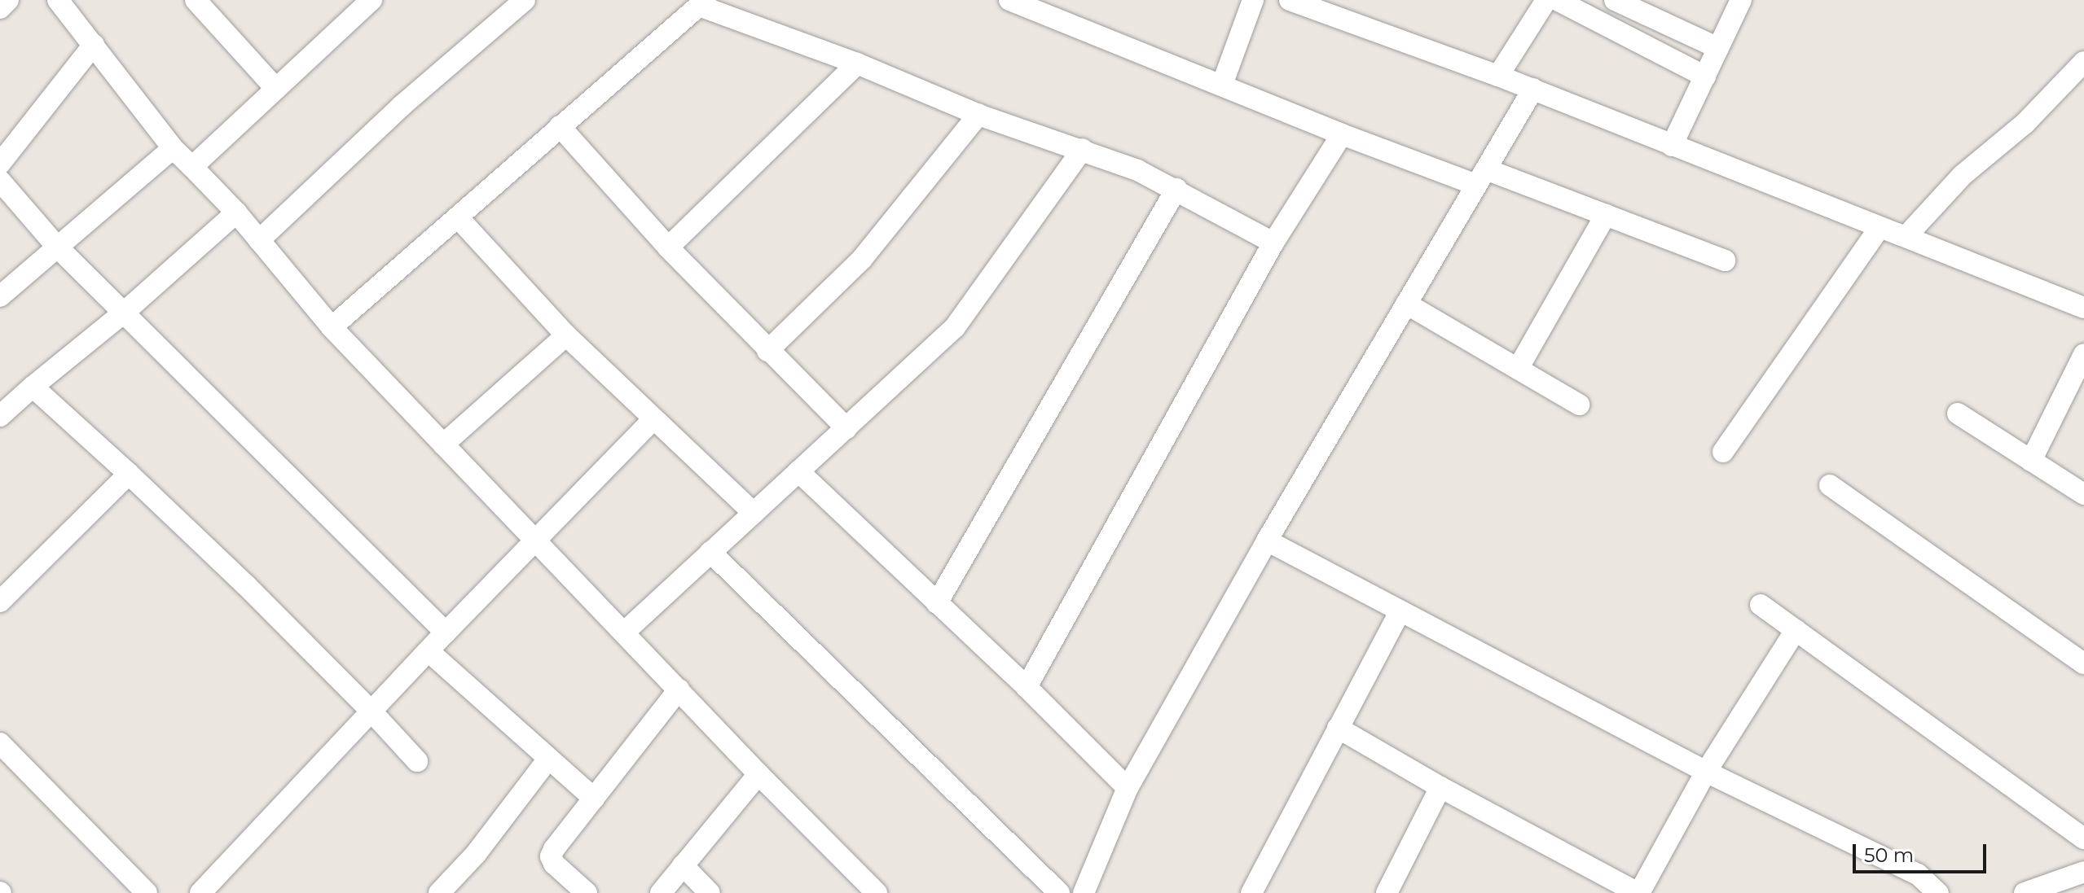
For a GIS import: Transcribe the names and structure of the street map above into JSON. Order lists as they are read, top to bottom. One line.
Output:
{"scale_bar":"50 m"}
